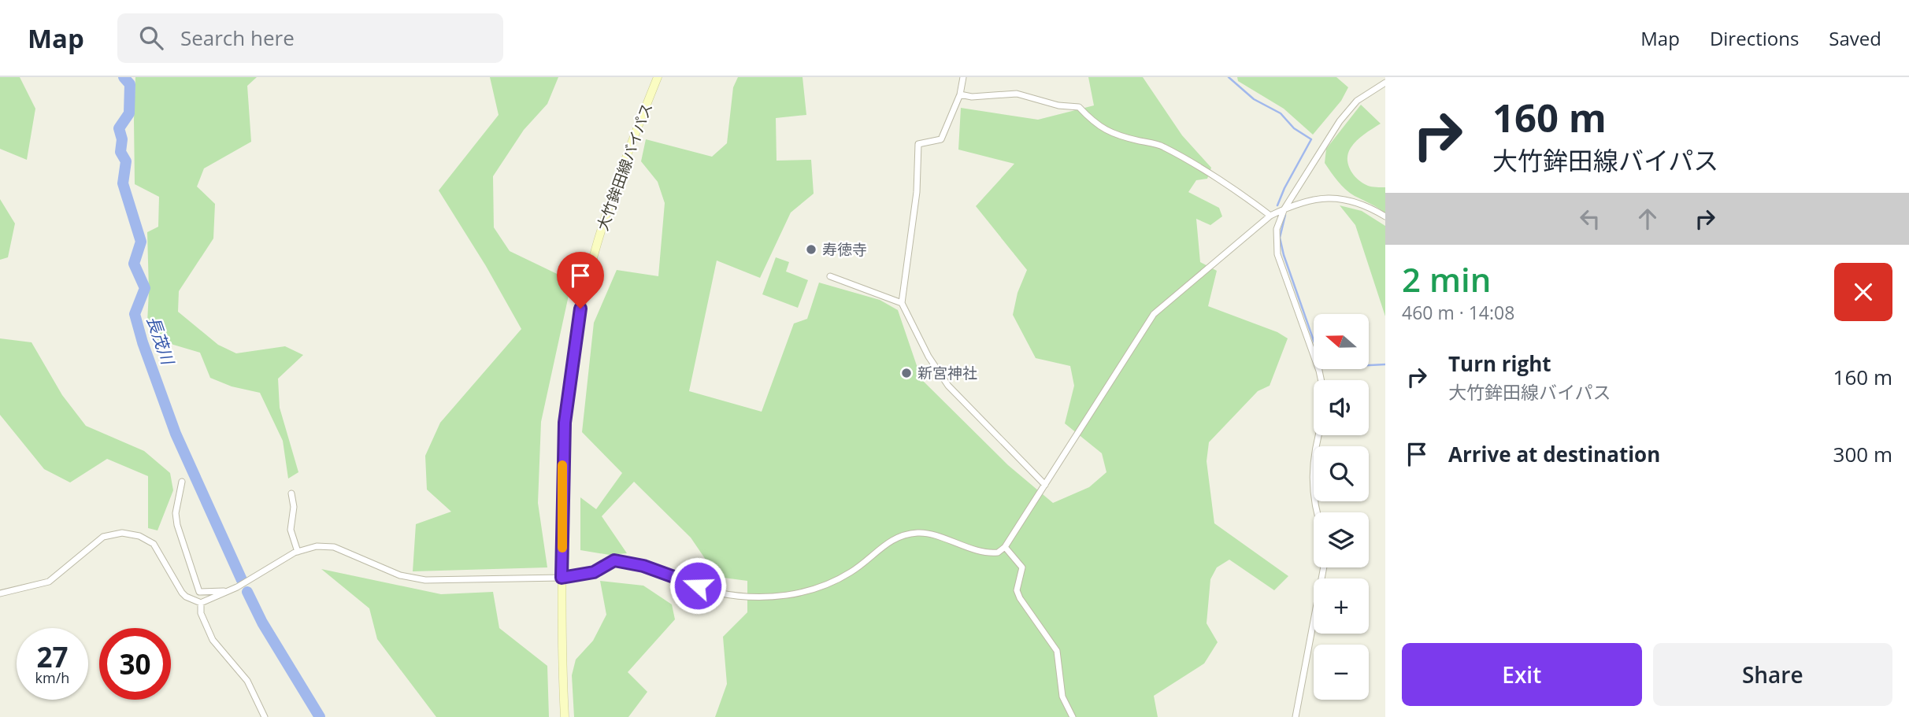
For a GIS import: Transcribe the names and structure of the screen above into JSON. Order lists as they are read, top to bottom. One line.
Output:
{"streets":{"main road":["大竹鉾田線バイパス"]},"water":["長茂川"],"places":["寿徳寺","新宮神社"],"north":"left","page":{"header":"Map","search":"Search here","nav":["Map","Directions","Saved"],"turn":["160 m","大竹鉾田線バイパス"],"heading":["2 min","460 m · 14:08"],"map_buttons":["+","−"],"list":[{"name":"Turn right","note":"大竹鉾田線バイパス","value":"160 m"},{"name":"Arrive at destination","value":"300 m"}],"speed":"27 km/h","limit":"30","buttons":["Exit","Share"]}}
